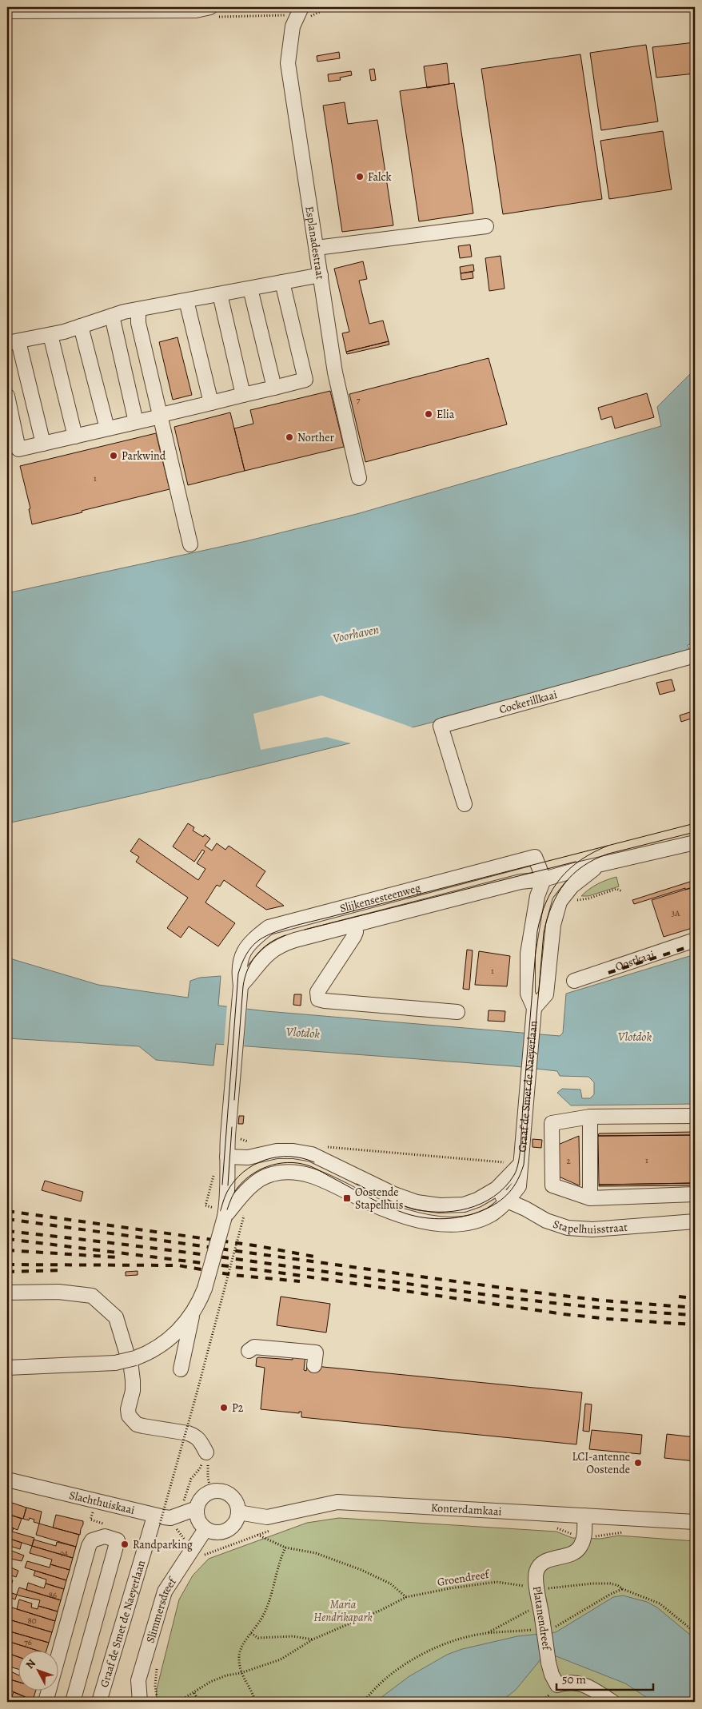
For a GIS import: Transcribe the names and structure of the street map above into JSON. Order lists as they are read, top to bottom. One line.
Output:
{"streets":{"street":["Esplanadestraat","Cockerillkaai","Slijkensesteenweg","Oostkaai","Graaf de Smet de Naeyerlaan","Stapelhuisstraat","Slachthuiskaai","Konterdamkaai","Slimmersdreef","Platanendreef"],"path":["Groendreef"]},"crossings":[["Slijkensesteenweg","Graaf de Smet de Naeyerlaan"],["Graaf de Smet de Naeyerlaan","Stapelhuisstraat"],["Graaf de Smet de Naeyerlaan","Slachthuiskaai"],["Konterdamkaai","Slimmersdreef"],["Konterdamkaai","Platanendreef"],["Groendreef","Platanendreef"]],"water":["Voorhaven","Vlotdok"],"parks":["Maria Hendrikapark"],"places":{"other":["Falck","Elia","Norther","Parkwind","P2","LCI-antenne Oostende","Randparking"],"transit":["Oostende Stapelhuis"]},"house_numbers":["7","1","3A","1","1","2","94","86","80","76"],"scale_bar":"50 m","north":"top left"}
